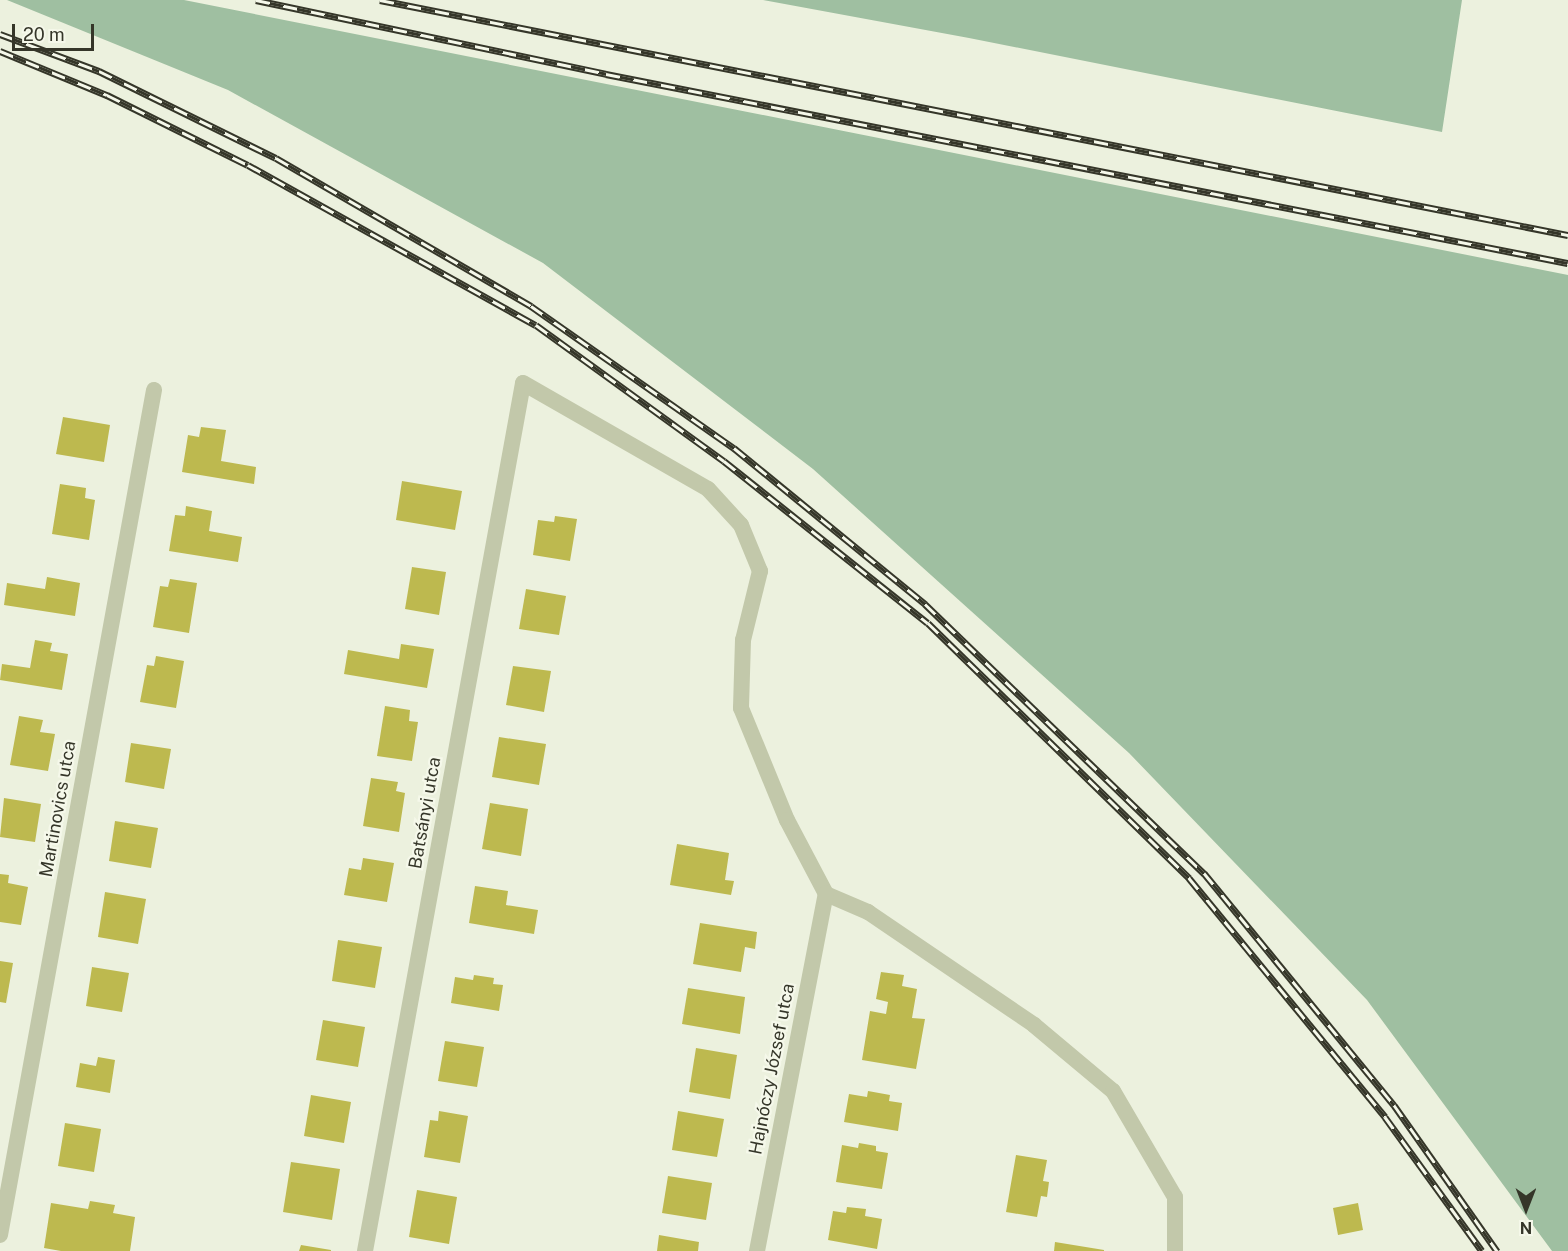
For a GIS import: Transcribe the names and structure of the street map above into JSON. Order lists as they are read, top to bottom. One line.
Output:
{"streets":{"street":["Martinovics utca","Batsányi utca","Hajnóczy József utca"]},"crossings":[["Batsányi utca","Hajnóczy József utca"]],"scale_bar":"20 m","north":"bottom"}
